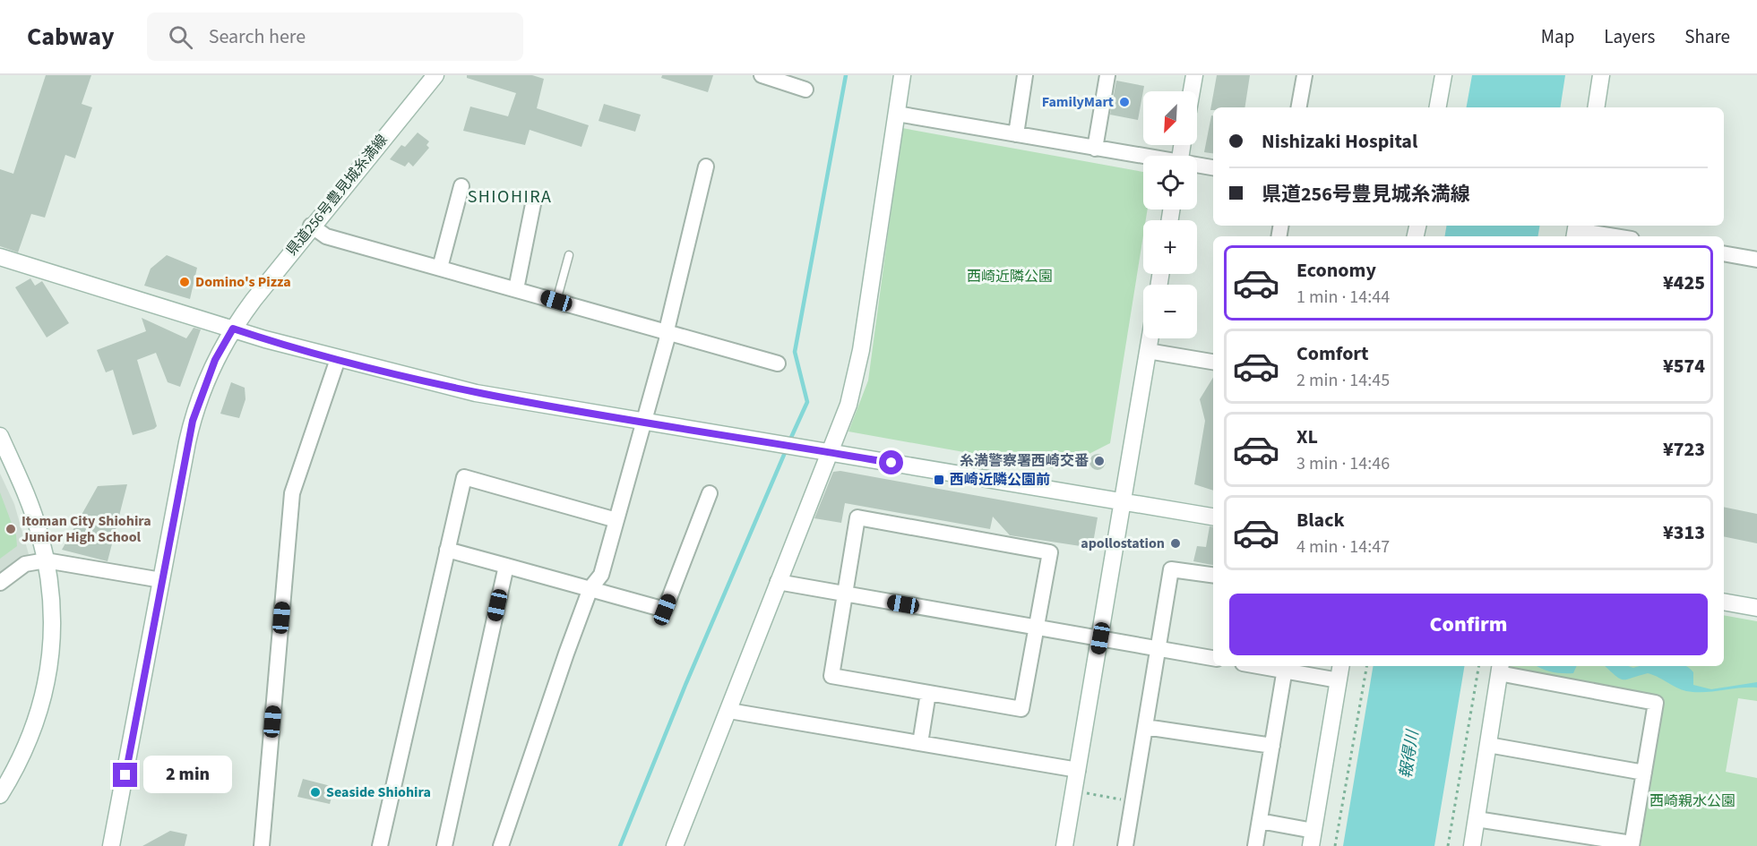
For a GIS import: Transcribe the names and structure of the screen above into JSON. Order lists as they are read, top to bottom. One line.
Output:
{"streets":{"street":["県道256号豊見城糸満線"]},"districts":["SHIOHIRA"],"water":["報得川"],"parks":["西崎近隣公園","西崎親水公園"],"places":{"other":["FamilyMart","Domino's Pizza","糸満警察署西崎交番","Itoman City Shiohira Junior High School","apollostation","Seaside Shiohira"],"transit":["西崎近隣公園前"]},"north":"bottom left","page":{"header":"Cabway","search":"Search here","nav":["Map","Layers","Share"],"map_buttons":["+","−"],"banner":["Nishizaki Hospital","県道256号豊見城糸満線"],"list":[{"name":"Economy","note":"1 min · 14:44","value":"¥425"},{"name":"Comfort","note":"2 min · 14:45","value":"¥574"},{"name":"XL","note":"3 min · 14:46","value":"¥723"},{"name":"Black","note":"4 min · 14:47","value":"¥313"}],"buttons":"Confirm","bubble":"2 min"}}
